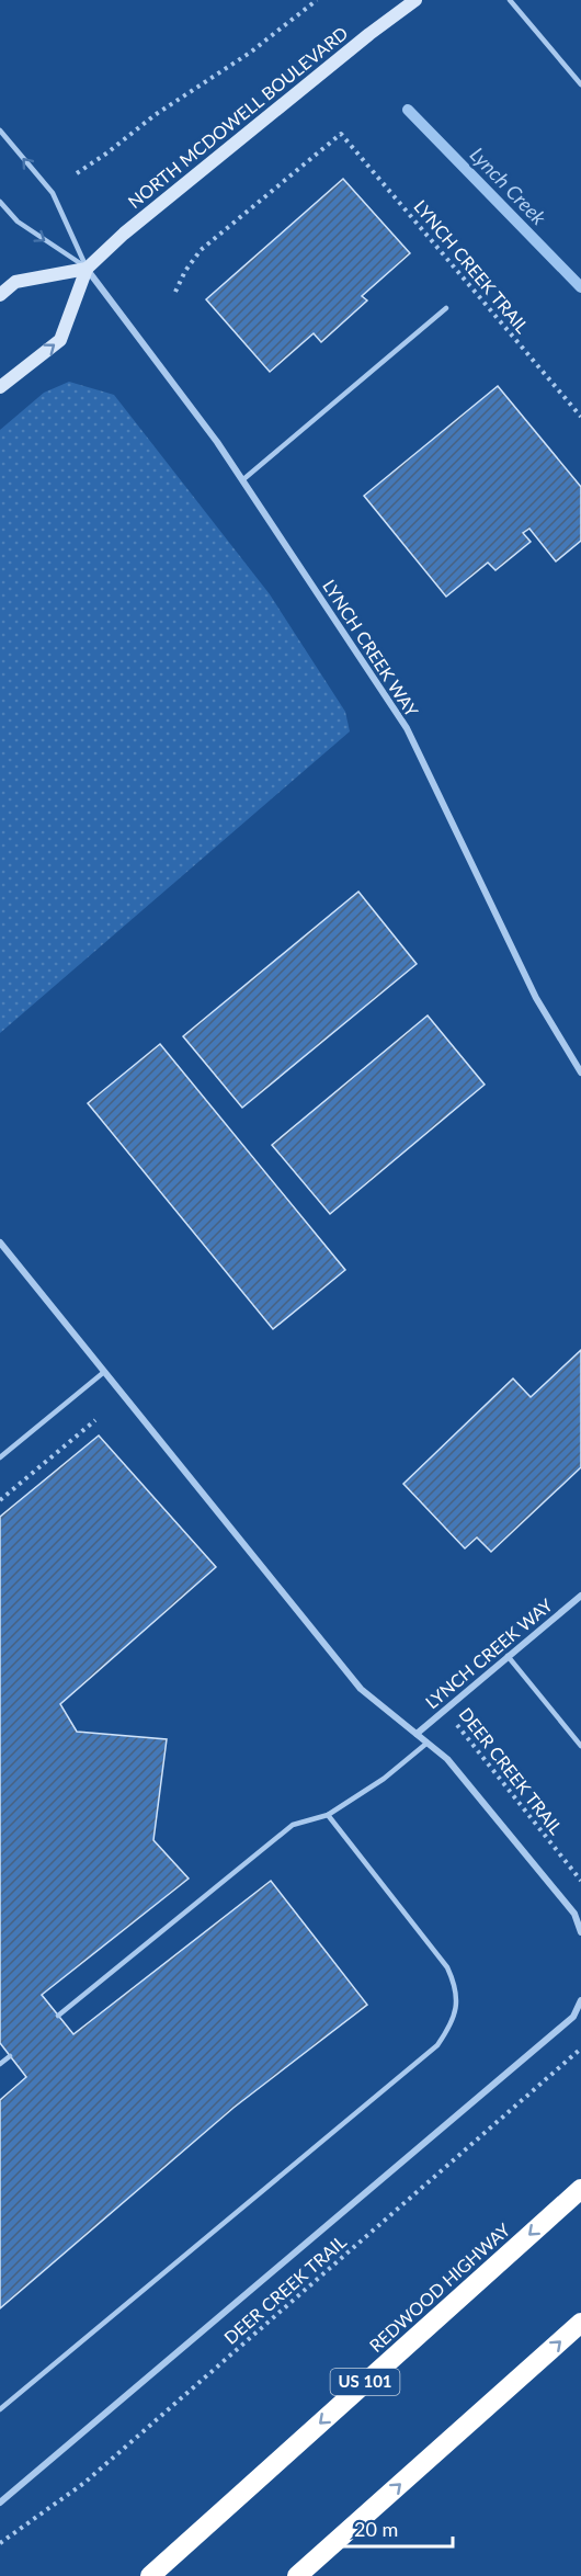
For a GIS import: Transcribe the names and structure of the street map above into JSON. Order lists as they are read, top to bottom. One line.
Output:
{"streets":{"highway":["REDWOOD HIGHWAY","US 101"],"main road":["NORTH MCDOWELL BOULEVARD"],"street":["LYNCH CREEK WAY"],"path":["LYNCH CREEK TRAIL","DEER CREEK TRAIL"]},"crossings":[["NORTH MCDOWELL BOULEVARD","LYNCH CREEK WAY"],["LYNCH CREEK WAY","DEER CREEK TRAIL"]],"water":["Lynch Creek"],"scale_bar":"20 m"}
